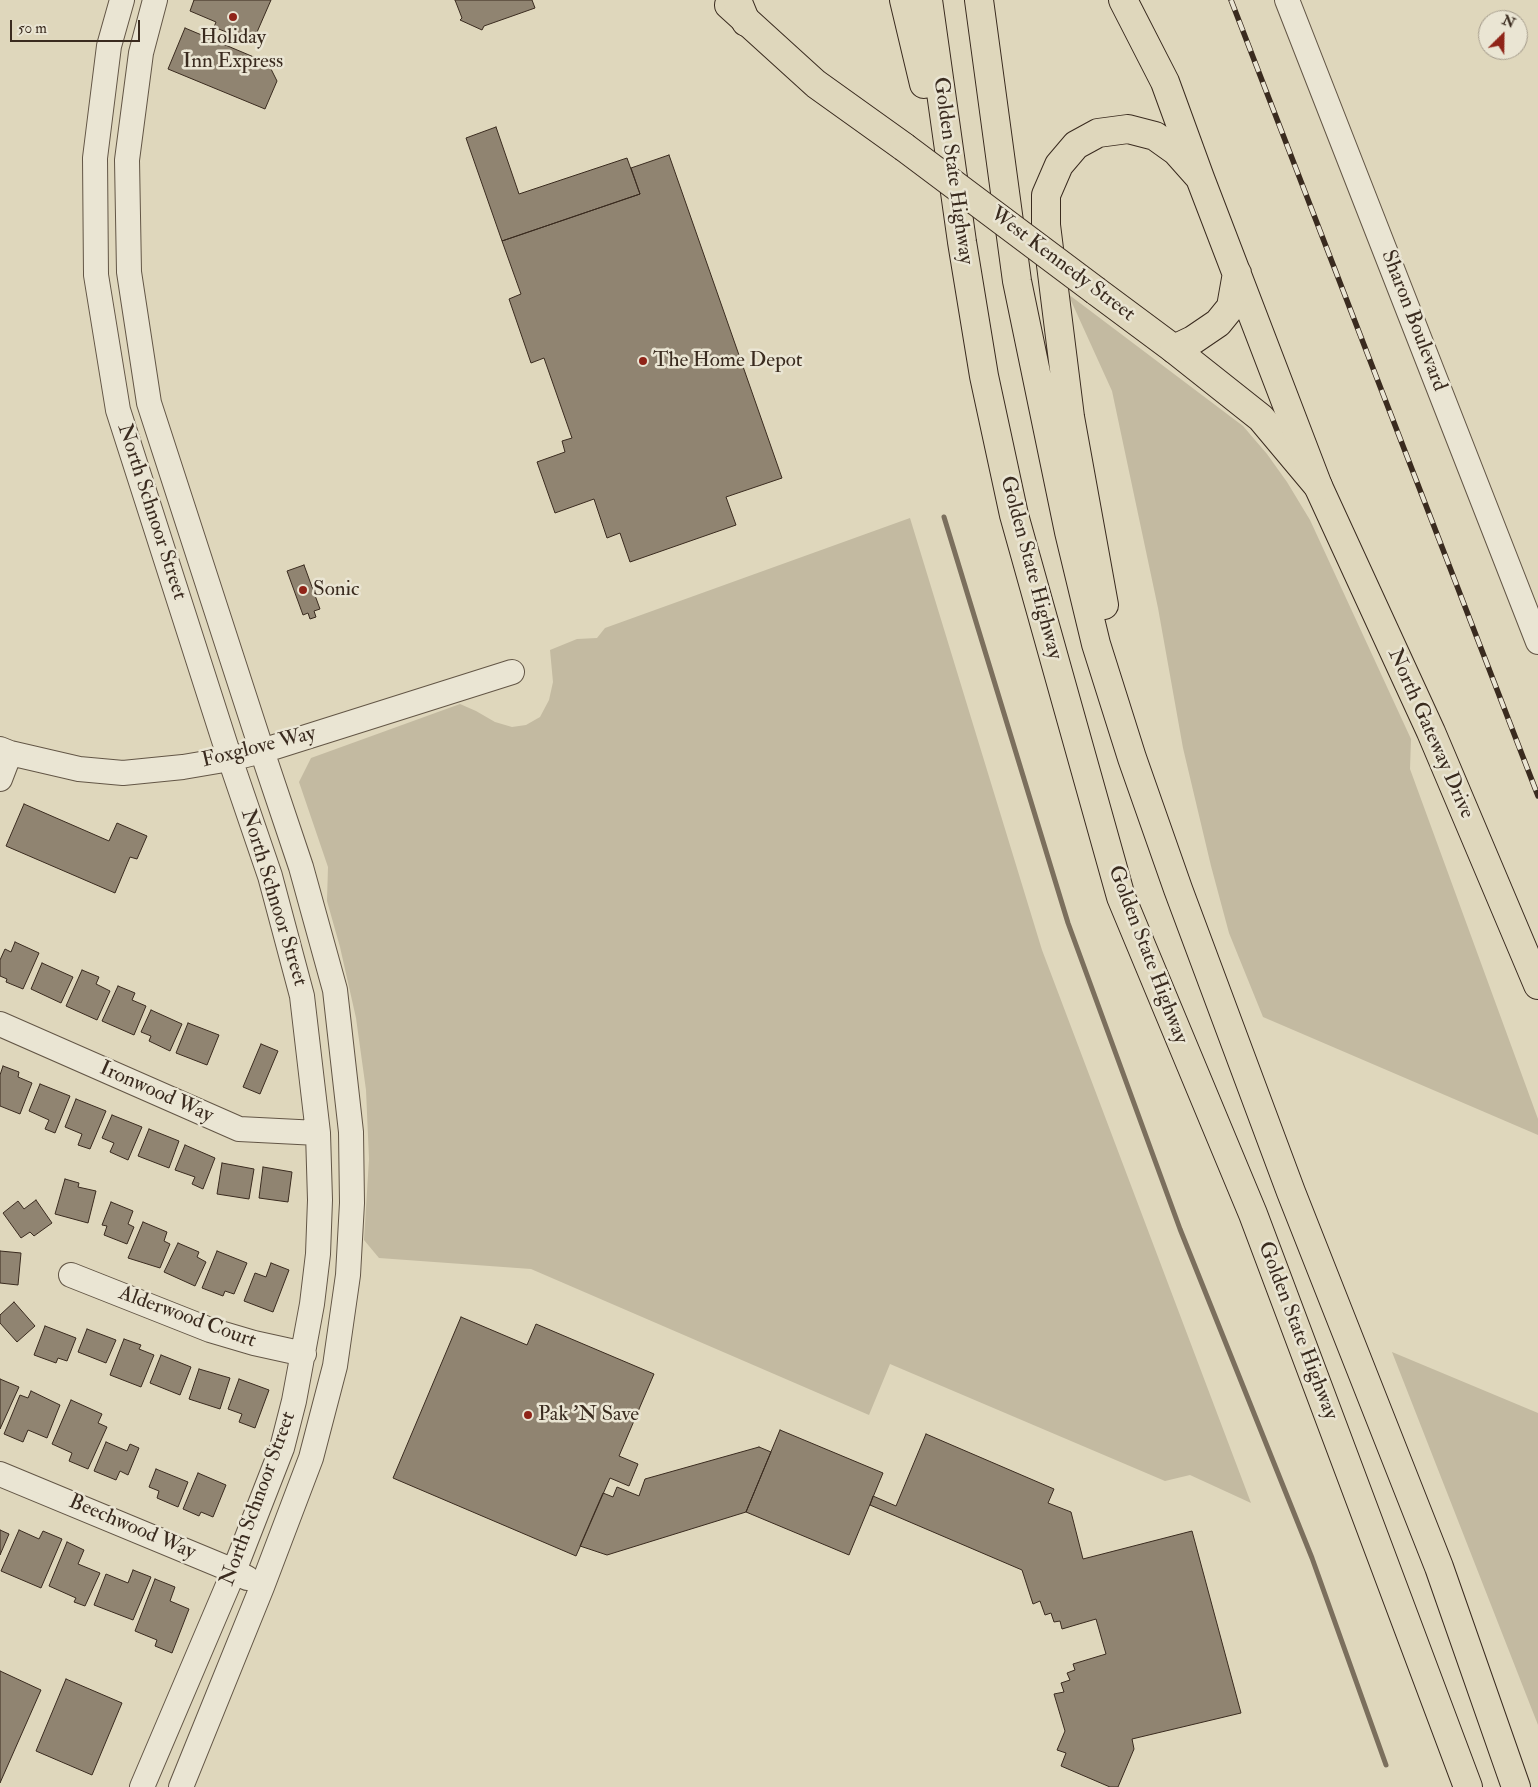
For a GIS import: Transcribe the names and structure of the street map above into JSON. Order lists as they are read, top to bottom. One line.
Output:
{"streets":{"main road":["Golden State Highway","West Kennedy Street","North Gateway Drive"],"street":["Sharon Boulevard","North Schnoor Street","Foxglove Way","Ironwood Way","Alderwood Court","Beechwood Way"]},"crossings":[["West Kennedy Street","North Gateway Drive"],["North Schnoor Street","Foxglove Way"],["North Schnoor Street","Ironwood Way"],["North Schnoor Street","Alderwood Court"],["North Schnoor Street","Beechwood Way"]],"places":["Holiday Inn Express","The Home Depot","Sonic","Pak 'N Save"],"scale_bar":"50 m","north":"top right"}
